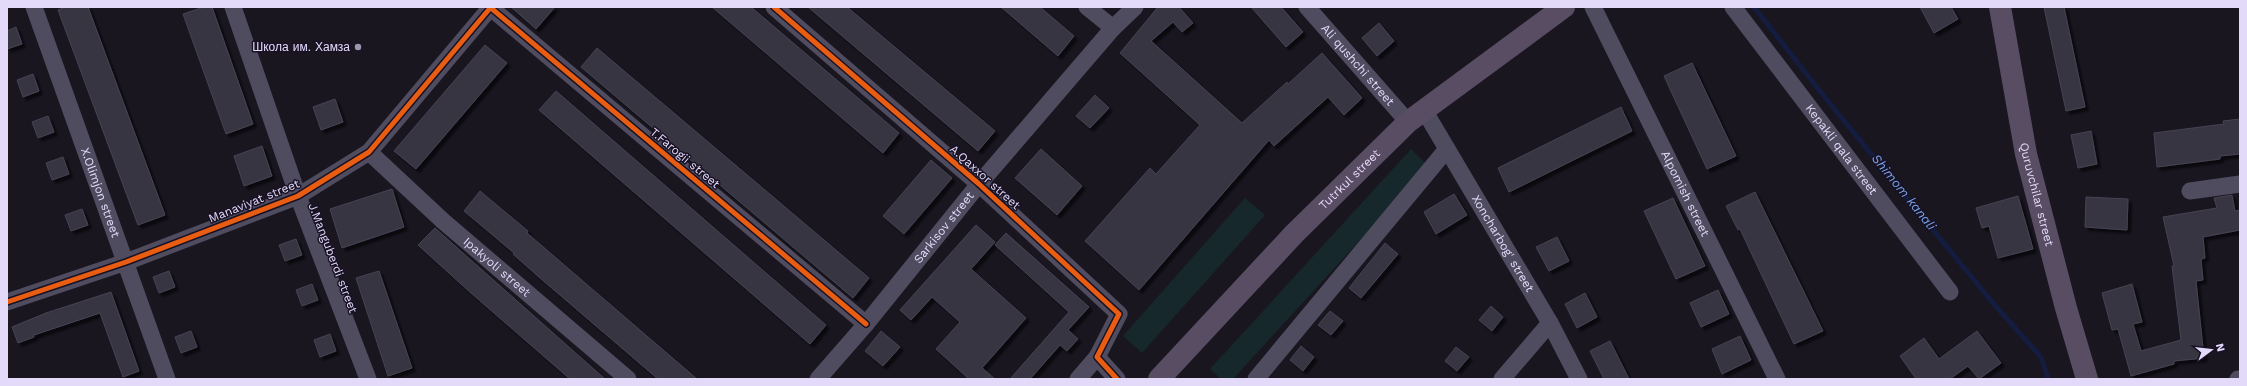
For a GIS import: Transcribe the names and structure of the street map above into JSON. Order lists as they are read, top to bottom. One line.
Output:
{"streets":{"main road":["Tutrkul street","Quruvchilar street"],"street":["Ali qushchi street","Kepakli qala street","T.Farogii street","A.Qaxxor street","X.Olimjon street","Alpomish street","Manaviyat street","Sarkisov street","Xoncharbog' street","J.Manguberdi street","Ipakyoli street"]},"crossings":[["Ali qushchi street","Tutrkul street"],["Ali qushchi street","Xoncharbog' street"],["T.Farogii street","Manaviyat street"],["T.Farogii street","Sarkisov street"],["A.Qaxxor street","Sarkisov street"],["Tutrkul street","Xoncharbog' street"],["X.Olimjon street","Manaviyat street"],["Manaviyat street","J.Manguberdi street"],["Manaviyat street","Ipakyoli street"]],"water":["Shimom kanali"],"places":["Школа им. Хамза"],"north":"right"}
